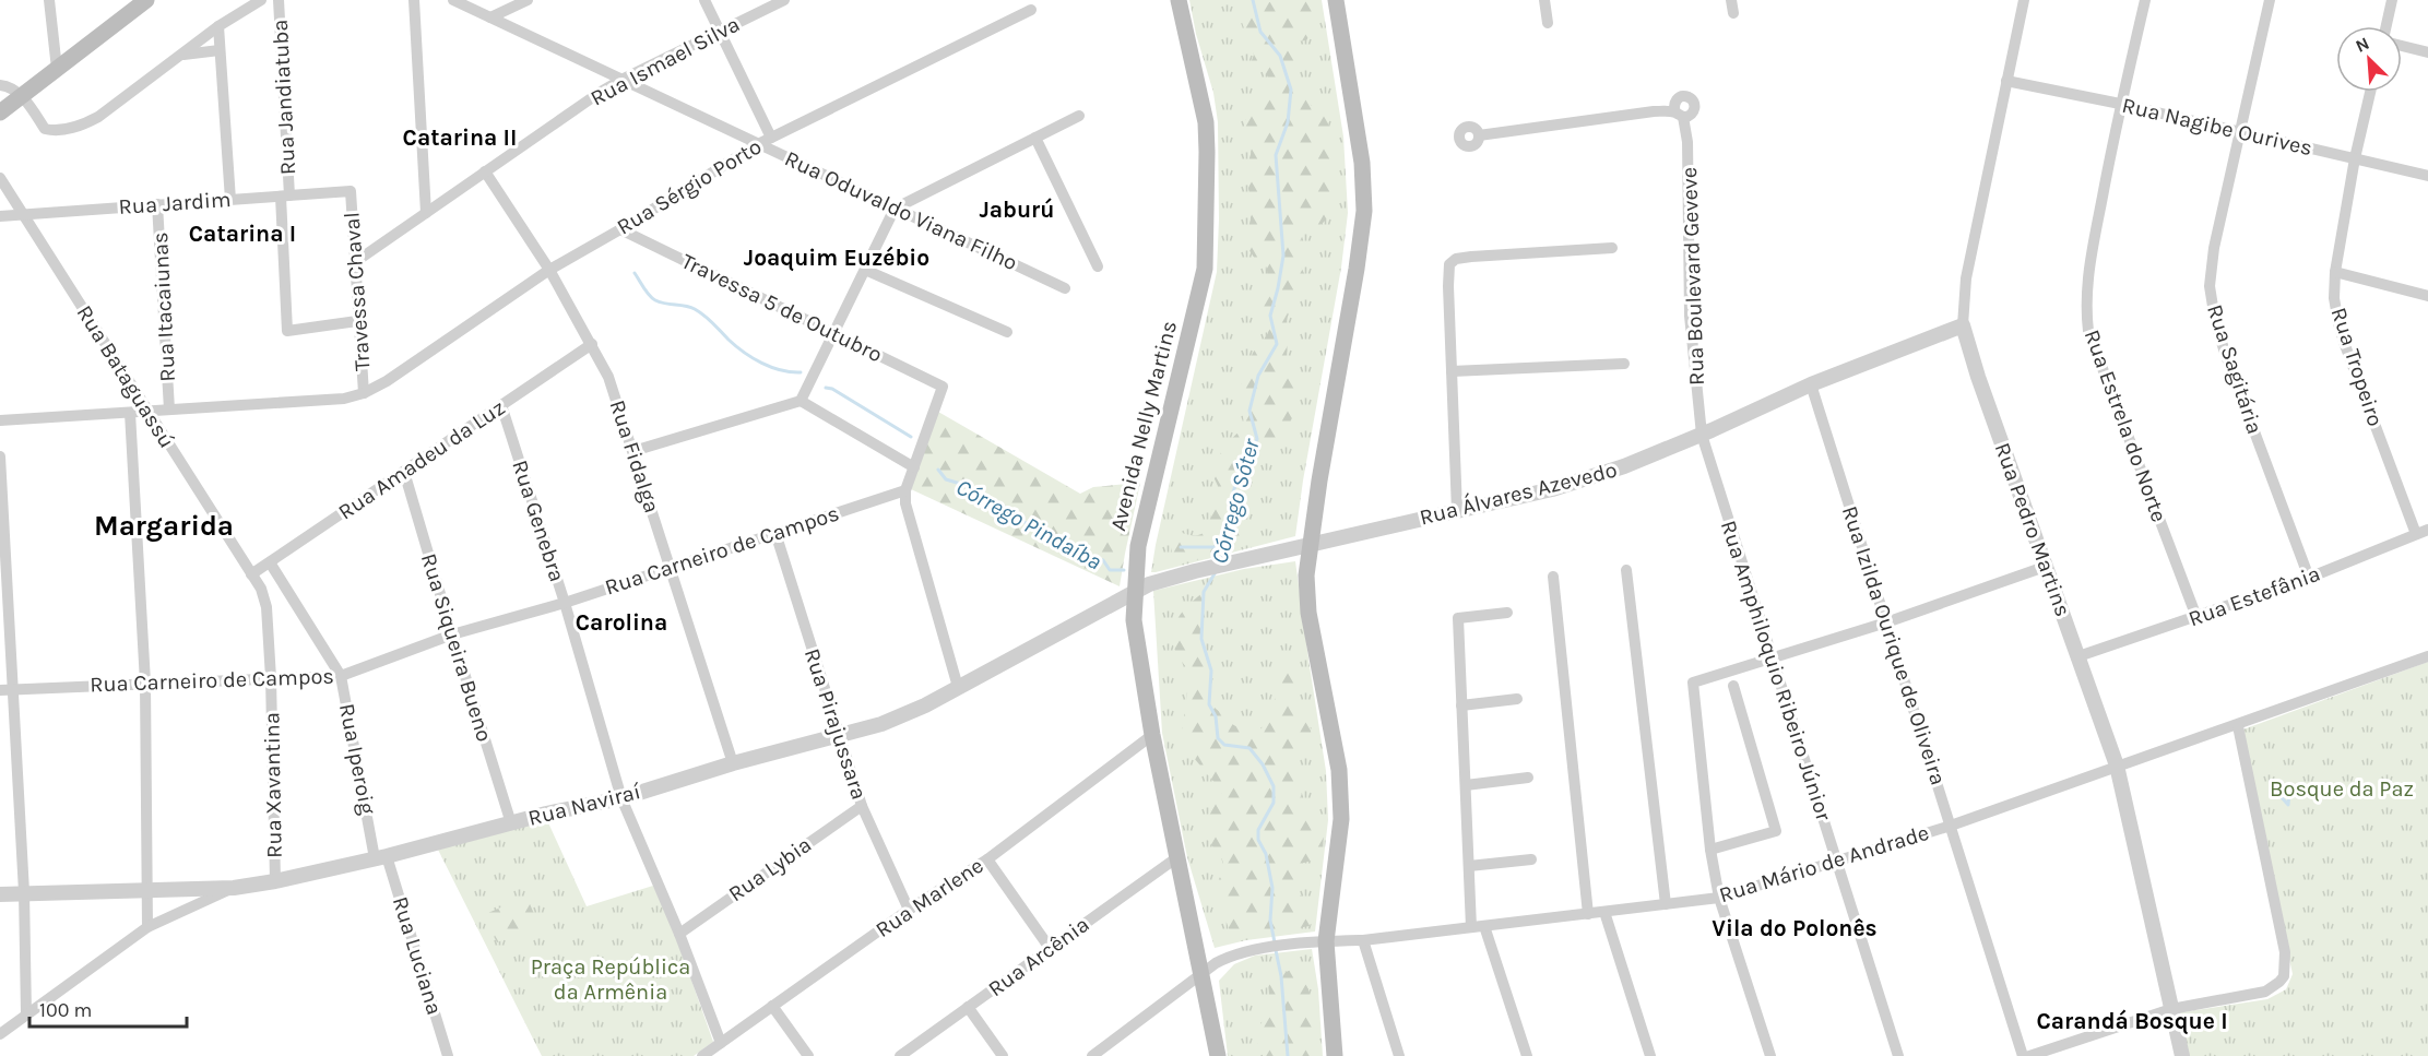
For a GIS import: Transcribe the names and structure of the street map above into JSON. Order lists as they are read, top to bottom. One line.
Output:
{"streets":{"main road":["Avenida Nelly Martins"],"street":["Rua Ismael Silva","Rua Jandiatuba","Rua Nagibe Ourives","Rua Sérgio Porto","Rua Jardim","Rua Oduvaldo Viana Filho","Rua Boulevard Geveve","Travessa Chaval","Rua Itacaiunas","Travessa 5 de Outubro","Rua Tropeiro","Rua Sagitária","Rua Bataguassú","Rua Estrela do Norte","Rua Fidalga","Rua Amadeu da Luz","Rua Álvares Azevedo","Rua Genebra","Rua Pedro Martins","Rua Carneiro de Campos","Rua Estefânia","Rua Izilda Ourique de Oliveira","Rua Siqueira Bueno","Rua Amphiloquio Ribeiro Júnior","Rua Pirajussara","Rua Iperoig","Rua Xavantina","Rua Naviraí","Rua Mário de Andrade","Rua Lybia","Rua Marlene","Rua Luciana","Rua Arcênia"]},"crossings":[["Rua Ismael Silva","Rua Oduvaldo Viana Filho"],["Rua Ismael Silva","Travessa Chaval"],["Rua Ismael Silva","Rua Fidalga"],["Rua Jandiatuba","Rua Jardim"],["Rua Jandiatuba","Travessa Chaval"],["Rua Nagibe Ourives","Rua Tropeiro"],["Rua Nagibe Ourives","Rua Sagitária"],["Rua Nagibe Ourives","Rua Estrela do Norte"],["Rua Nagibe Ourives","Rua Pedro Martins"],["Rua Sérgio Porto","Rua Oduvaldo Viana Filho"],["Rua Sérgio Porto","Travessa Chaval"],["Rua Sérgio Porto","Rua Itacaiunas"],["Rua Sérgio Porto","Travessa 5 de Outubro"],["Rua Sérgio Porto","Rua Bataguassú"],["Rua Sérgio Porto","Rua Fidalga"],["Rua Jardim","Travessa Chaval"],["Rua Jardim","Rua Itacaiunas"],["Rua Jardim","Rua Bataguassú"],["Rua Boulevard Geveve","Rua Álvares Azevedo"],["Rua Boulevard Geveve","Rua Amphiloquio Ribeiro Júnior"],["Rua Tropeiro","Rua Estefânia"],["Rua Sagitária","Rua Estefânia"],["Rua Bataguassú","Rua Amadeu da Luz"],["Rua Bataguassú","Rua Xavantina"],["Avenida Nelly Martins","Rua Álvares Azevedo"],["Avenida Nelly Martins","Rua Naviraí"],["Avenida Nelly Martins","Rua Mário de Andrade"],["Avenida Nelly Martins","Rua Marlene"],["Avenida Nelly Martins","Rua Arcênia"],["Rua Estrela do Norte","Rua Estefânia"],["Rua Fidalga","Rua Amadeu da Luz"],["Rua Fidalga","Rua Carneiro de Campos"],["Rua Fidalga","Rua Naviraí"],["Rua Amadeu da Luz","Rua Genebra"],["Rua Amadeu da Luz","Rua Siqueira Bueno"],["Rua Amadeu da Luz","Rua Iperoig"],["Rua Amadeu da Luz","Rua Xavantina"],["Rua Álvares Azevedo","Rua Pedro Martins"],["Rua Álvares Azevedo","Rua Izilda Ourique de Oliveira"],["Rua Álvares Azevedo","Rua Amphiloquio Ribeiro Júnior"],["Rua Álvares Azevedo","Rua Naviraí"],["Rua Genebra","Rua Carneiro de Campos"],["Rua Genebra","Rua Naviraí"],["Rua Genebra","Rua Lybia"],["Rua Genebra","Rua Marlene"],["Rua Pedro Martins","Rua Estefânia"],["Rua Pedro Martins","Rua Mário de Andrade"],["Rua Carneiro de Campos","Rua Siqueira Bueno"],["Rua Carneiro de Campos","Rua Pirajussara"],["Rua Carneiro de Campos","Rua Iperoig"],["Rua Carneiro de Campos","Rua Xavantina"],["Rua Izilda Ourique de Oliveira","Rua Mário de Andrade"],["Rua Siqueira Bueno","Rua Naviraí"],["Rua Amphiloquio Ribeiro Júnior","Rua Mário de Andrade"],["Rua Pirajussara","Rua Naviraí"],["Rua Pirajussara","Rua Lybia"],["Rua Pirajussara","Rua Marlene"],["Rua Iperoig","Rua Naviraí"],["Rua Iperoig","Rua Luciana"],["Rua Xavantina","Rua Naviraí"],["Rua Naviraí","Rua Luciana"]],"districts":["Catarina II","Jaburú","Catarina I","Joaquim Euzébio","Margarida","Carolina","Vila do Polonês","Carandá Bosque I"],"water":["Córrego Sóter","Córrego Pindaíba"],"parks":["Bosque da Paz","Praça República da Armênia"],"scale_bar":"100 m","north":"top left"}
